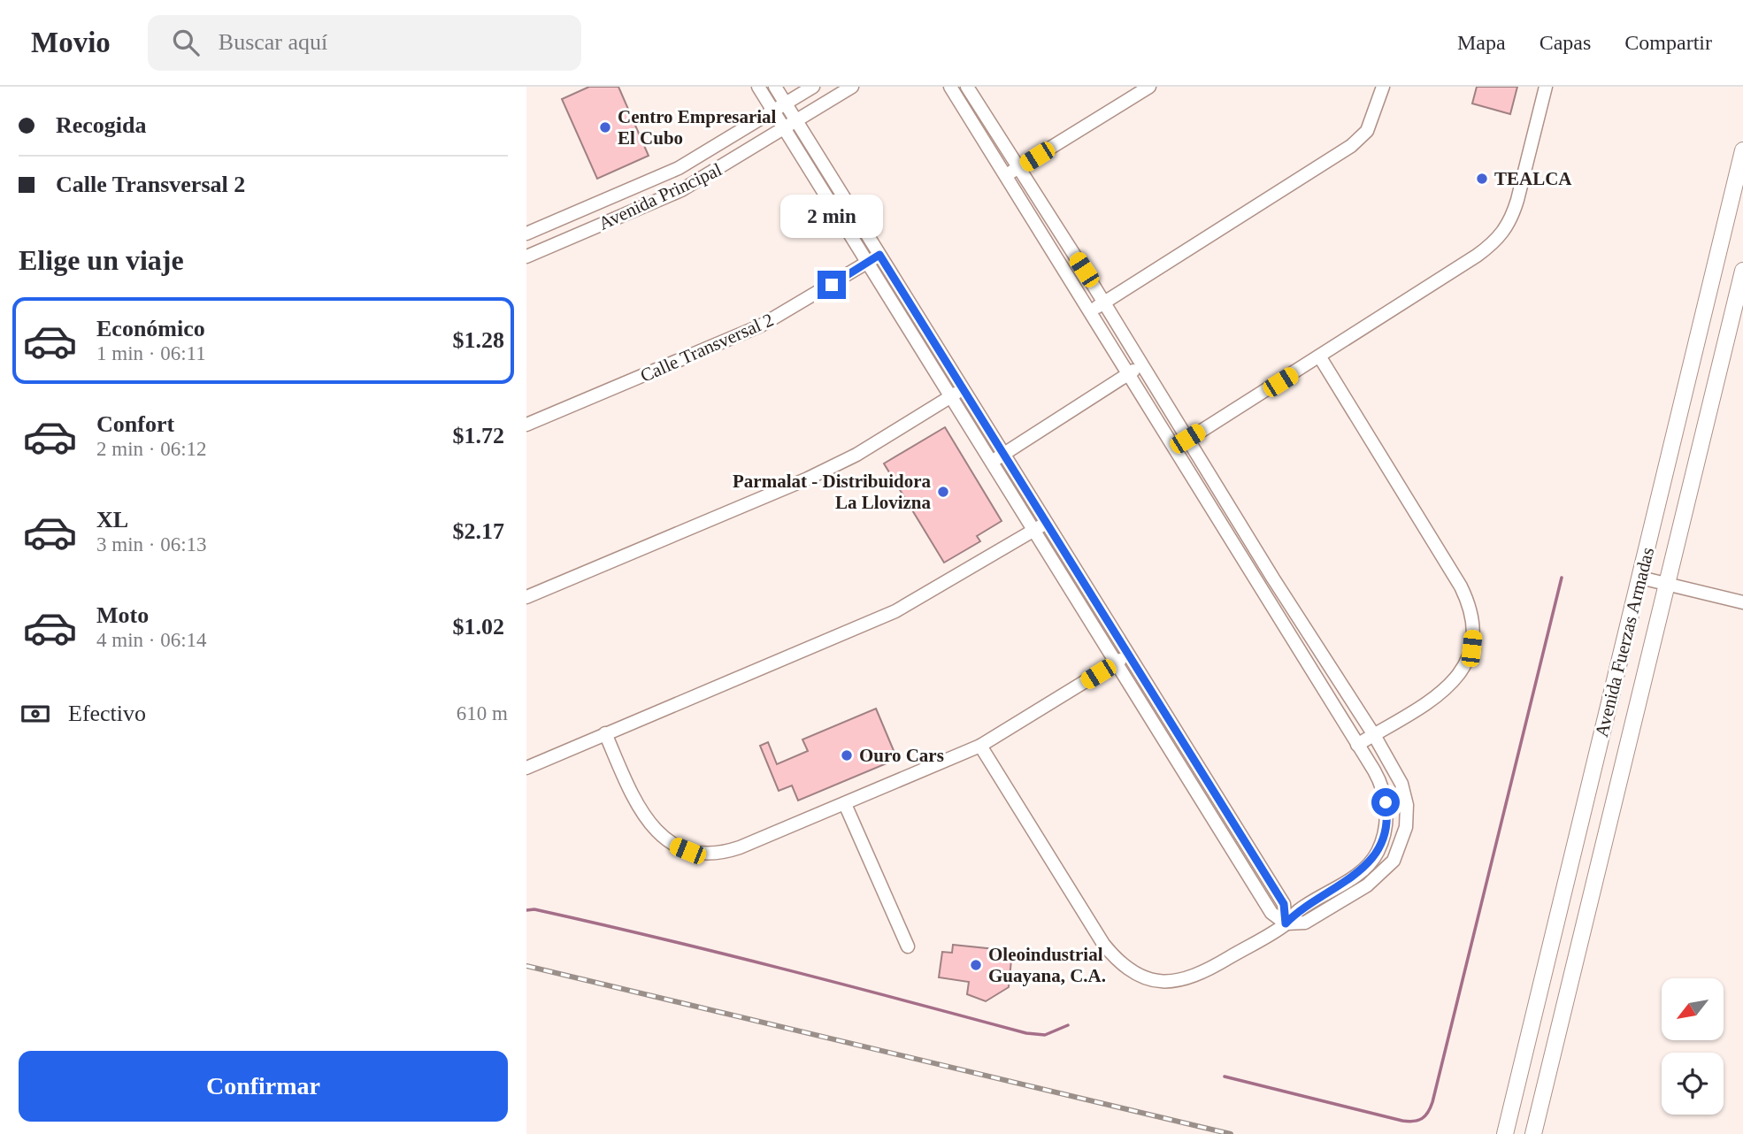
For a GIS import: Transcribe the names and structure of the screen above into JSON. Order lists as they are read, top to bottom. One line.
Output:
{"streets":{"street":["Avenida Principal","Calle Transversal 2","Avenida Fuerzas Armadas"]},"places":["Centro Empresarial El Cubo","TEALCA","Parmalat - Distribuidora La Llovizna","Ouro Cars","Oleoindustrial Guayana, C.A."],"north":"bottom left","page":{"header":"Movio","search":"Buscar aquí","nav":["Mapa","Capas","Compartir"],"banner":["Recogida","Calle Transversal 2"],"bubble":"2 min","heading":"Elige un viaje","list":[{"name":"Económico","note":"1 min · 06:11","value":"$1.28"},{"name":"Confort","note":"2 min · 06:12","value":"$1.72"},{"name":"XL","note":"3 min · 06:13","value":"$2.17"},{"name":"Moto","note":"4 min · 06:14","value":"$1.02"}],"pay":["Efectivo","610 m"],"buttons":"Confirmar"}}
